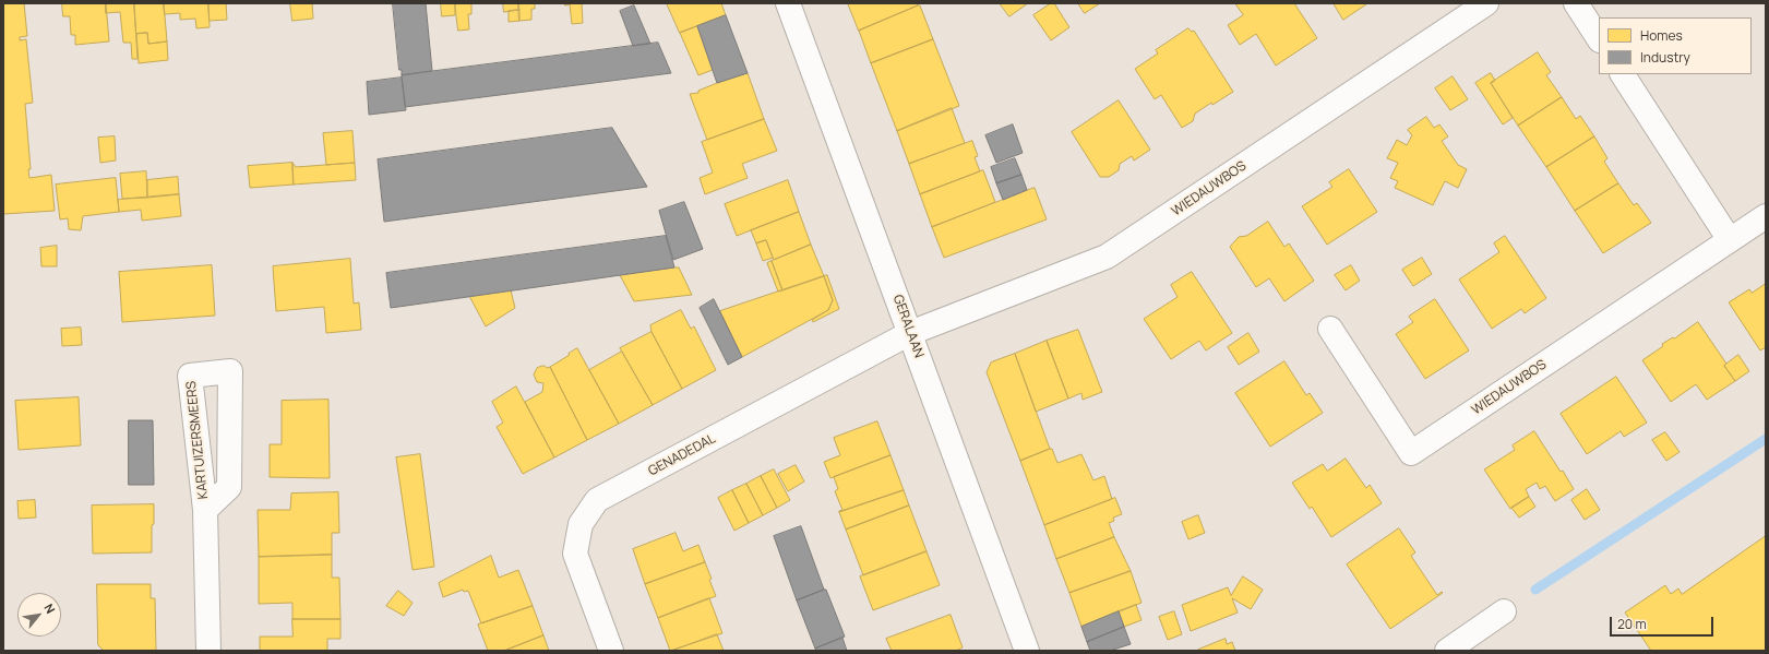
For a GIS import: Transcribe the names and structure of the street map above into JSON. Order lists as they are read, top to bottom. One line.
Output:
{"streets":{"street":["WIEDAUWBOS","GERALAAN","KARTUIZERSMEERS","GENADEDAL"]},"crossings":[["WIEDAUWBOS","GERALAAN"],["WIEDAUWBOS","GENADEDAL"],["GERALAAN","GENADEDAL"]],"legend":["Homes","Industry"],"scale_bar":"20 m","north":"top right"}
